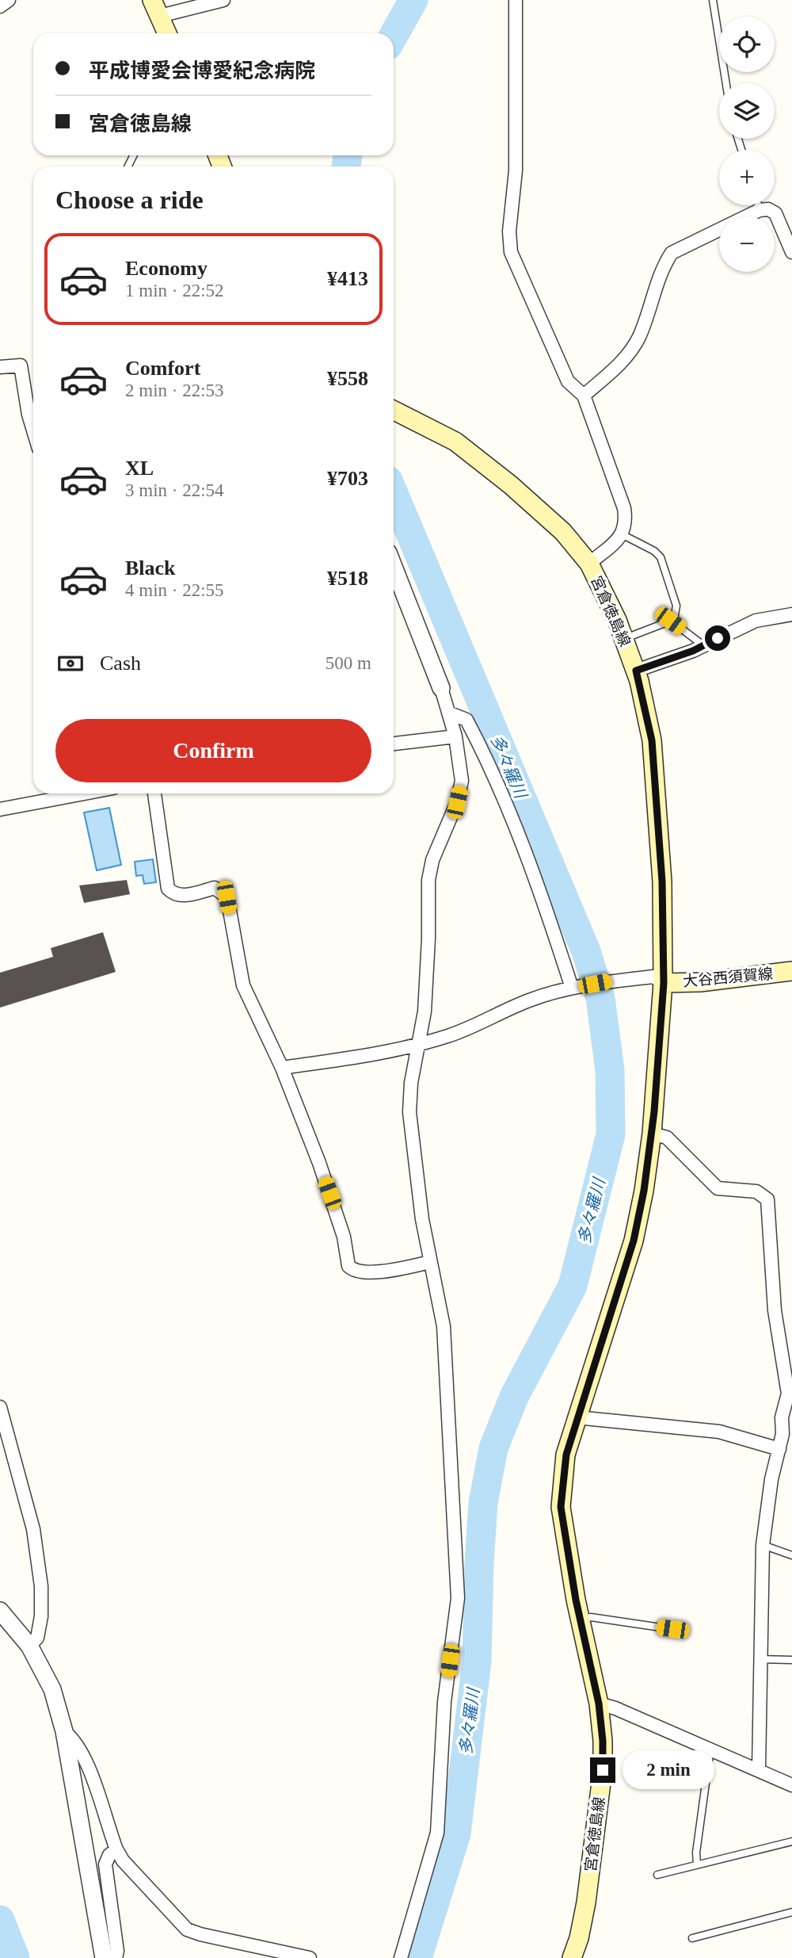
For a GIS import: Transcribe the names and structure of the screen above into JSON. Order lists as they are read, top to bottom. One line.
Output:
{"streets":{"main road":["宮倉徳島線","大谷西須賀線"]},"crossings":[["宮倉徳島線","大谷西須賀線"]],"water":["多々羅川"],"page":{"map_buttons":["+","−"],"banner":["平成博愛会博愛紀念病院","宮倉徳島線"],"heading":"Choose a ride","list":[{"name":"Economy","note":"1 min · 22:52","value":"¥413"},{"name":"Comfort","note":"2 min · 22:53","value":"¥558"},{"name":"XL","note":"3 min · 22:54","value":"¥703"},{"name":"Black","note":"4 min · 22:55","value":"¥518"}],"pay":["Cash","500 m"],"buttons":"Confirm","bubble":"2 min"}}
